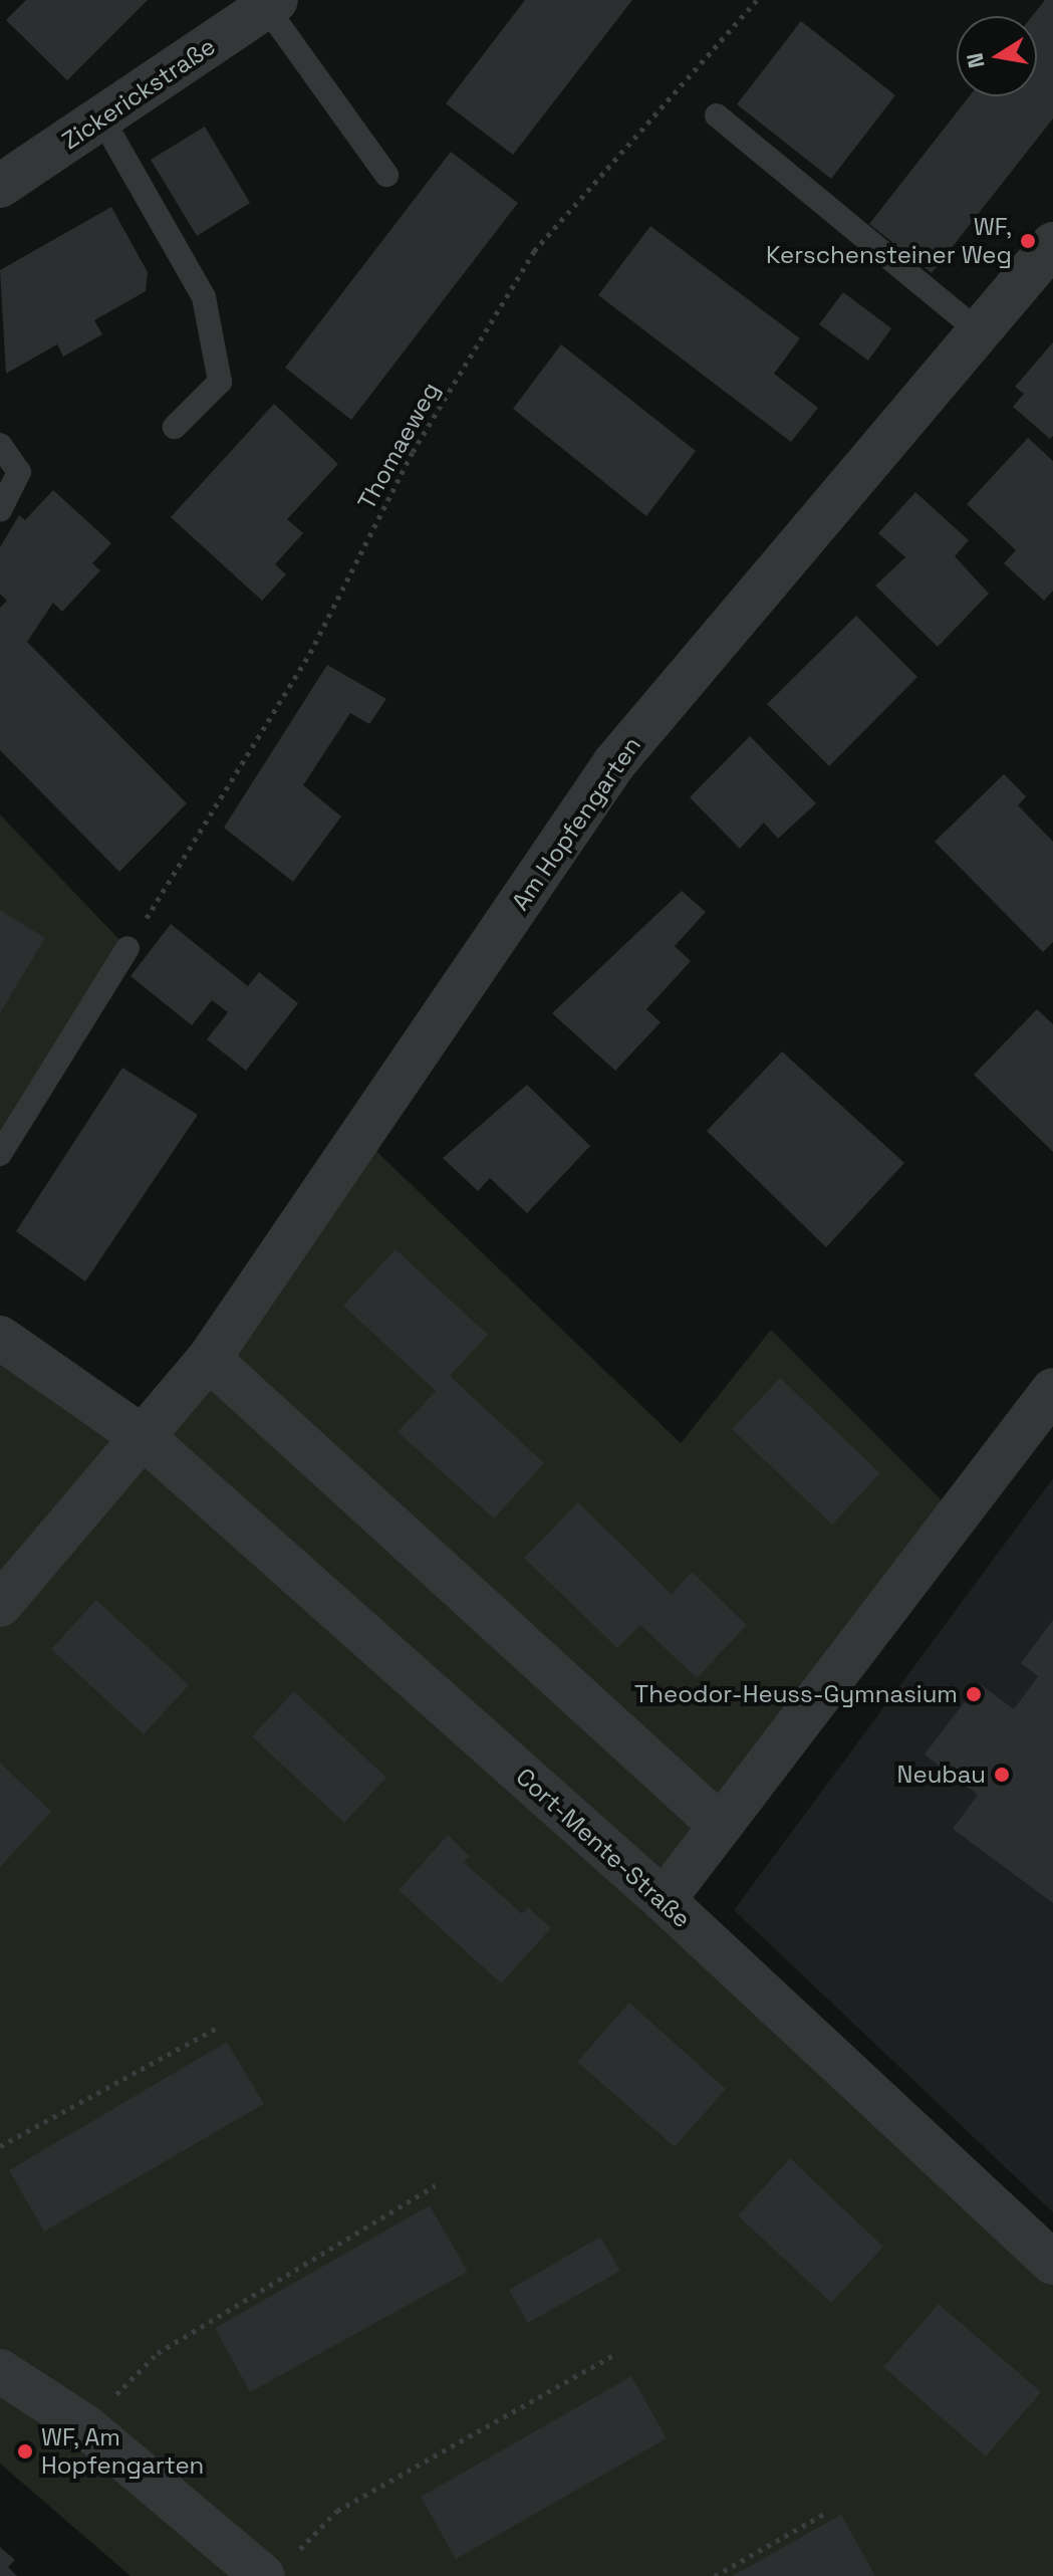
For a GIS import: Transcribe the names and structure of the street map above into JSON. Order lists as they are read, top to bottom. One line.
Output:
{"streets":{"street":["Zickerickstraße","Am Hopfengarten","Cort-Mente-Straße"],"path":["Thomaeweg"]},"crossings":[["Am Hopfengarten","Cort-Mente-Straße"]],"places":["WF, Kerschensteiner Weg","Theodor-Heuss-Gymnasium","Neubau","WF, Am Hopfengarten"],"north":"left"}
